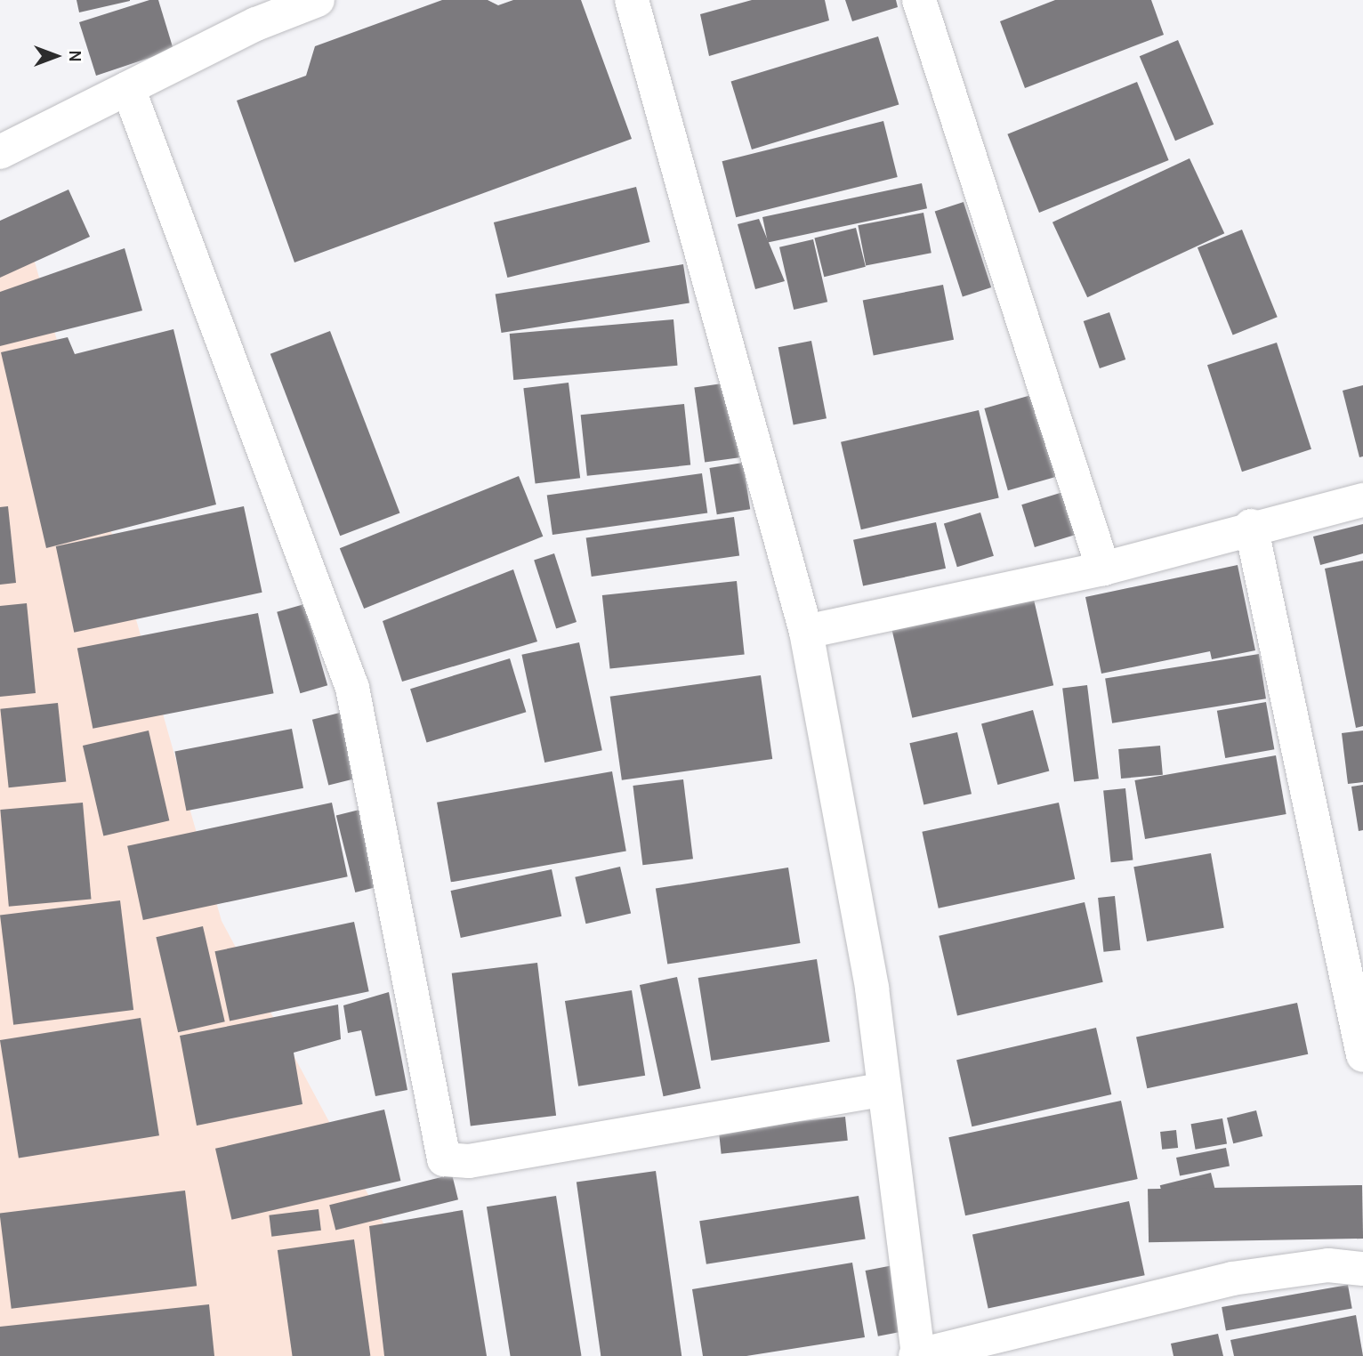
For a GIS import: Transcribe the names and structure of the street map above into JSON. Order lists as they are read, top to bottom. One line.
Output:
{"north":"right"}
